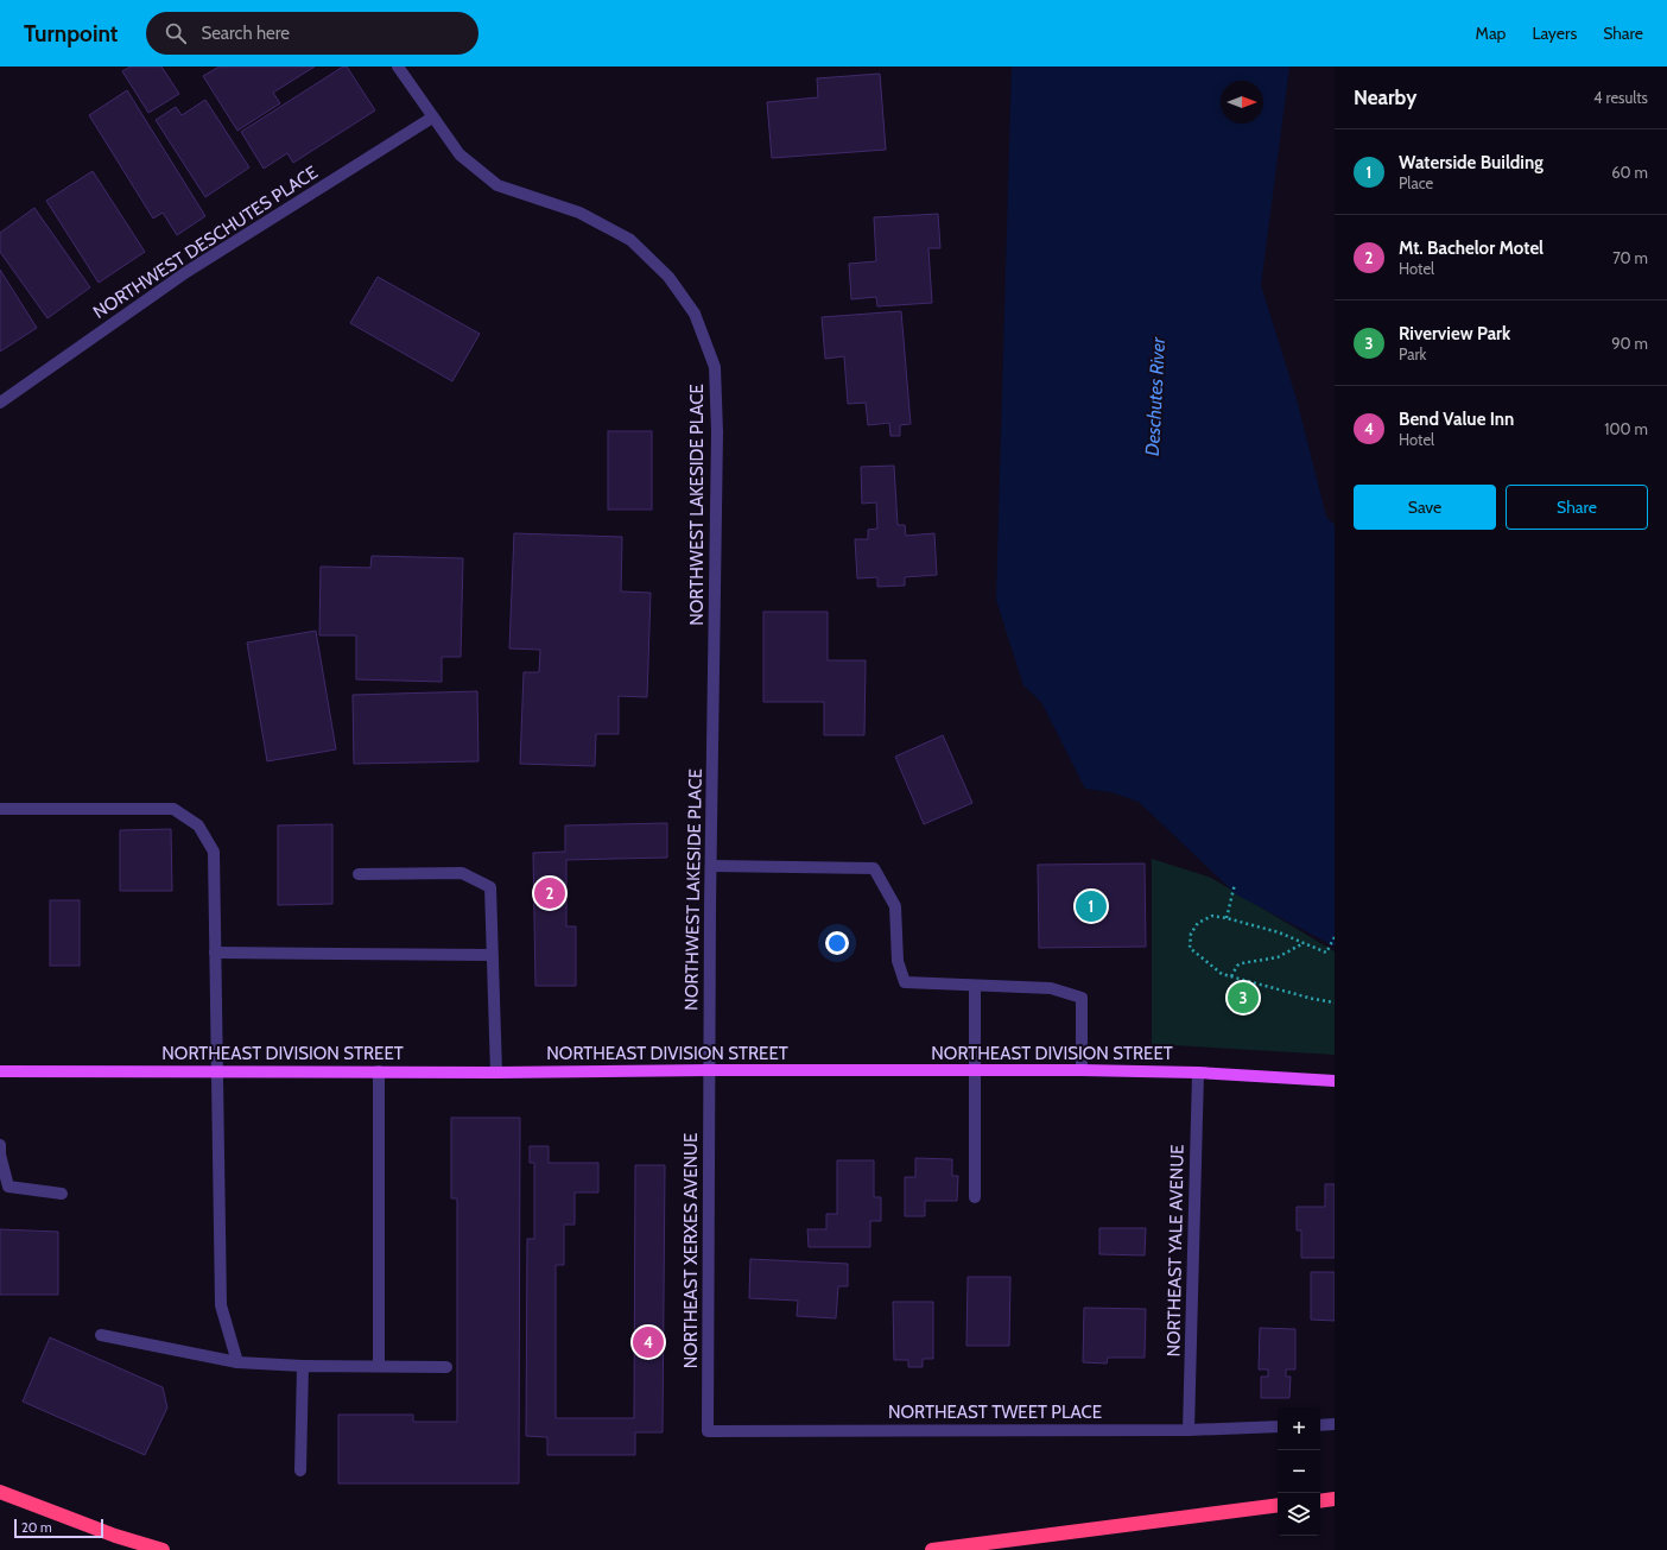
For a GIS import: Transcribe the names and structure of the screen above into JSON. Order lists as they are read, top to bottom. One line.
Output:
{"streets":{"main road":["NORTHEAST DIVISION STREET"],"street":["NORTHWEST DESCHUTES PLACE","NORTHWEST LAKESIDE PLACE","NORTHEAST XERXES AVENUE","NORTHEAST YALE AVENUE","NORTHEAST TWEET PLACE"]},"crossings":[["NORTHWEST DESCHUTES PLACE","NORTHWEST LAKESIDE PLACE"],["NORTHWEST LAKESIDE PLACE","NORTHEAST DIVISION STREET"],["NORTHWEST LAKESIDE PLACE","NORTHEAST XERXES AVENUE"],["NORTHEAST DIVISION STREET","NORTHEAST XERXES AVENUE"],["NORTHEAST DIVISION STREET","NORTHEAST YALE AVENUE"],["NORTHEAST XERXES AVENUE","NORTHEAST TWEET PLACE"],["NORTHEAST YALE AVENUE","NORTHEAST TWEET PLACE"]],"water":["Deschutes River"],"scale_bar":"20 m","north":"right","page":{"header":"Turnpoint","search":"Search here","nav":["Map","Layers","Share"],"heading":["Nearby","4 results"],"list":[{"mark":"1","name":"Waterside Building","note":"Place","value":"60 m"},{"mark":"2","name":"Mt. Bachelor Motel","note":"Hotel","value":"70 m"},{"mark":"3","name":"Riverview Park","note":"Park","value":"90 m"},{"mark":"4","name":"Bend Value Inn","note":"Hotel","value":"100 m"}],"buttons":["Save","Share"],"pins":["2","1","3","4"],"map_buttons":["+","−"],"scale":"20 m"}}
